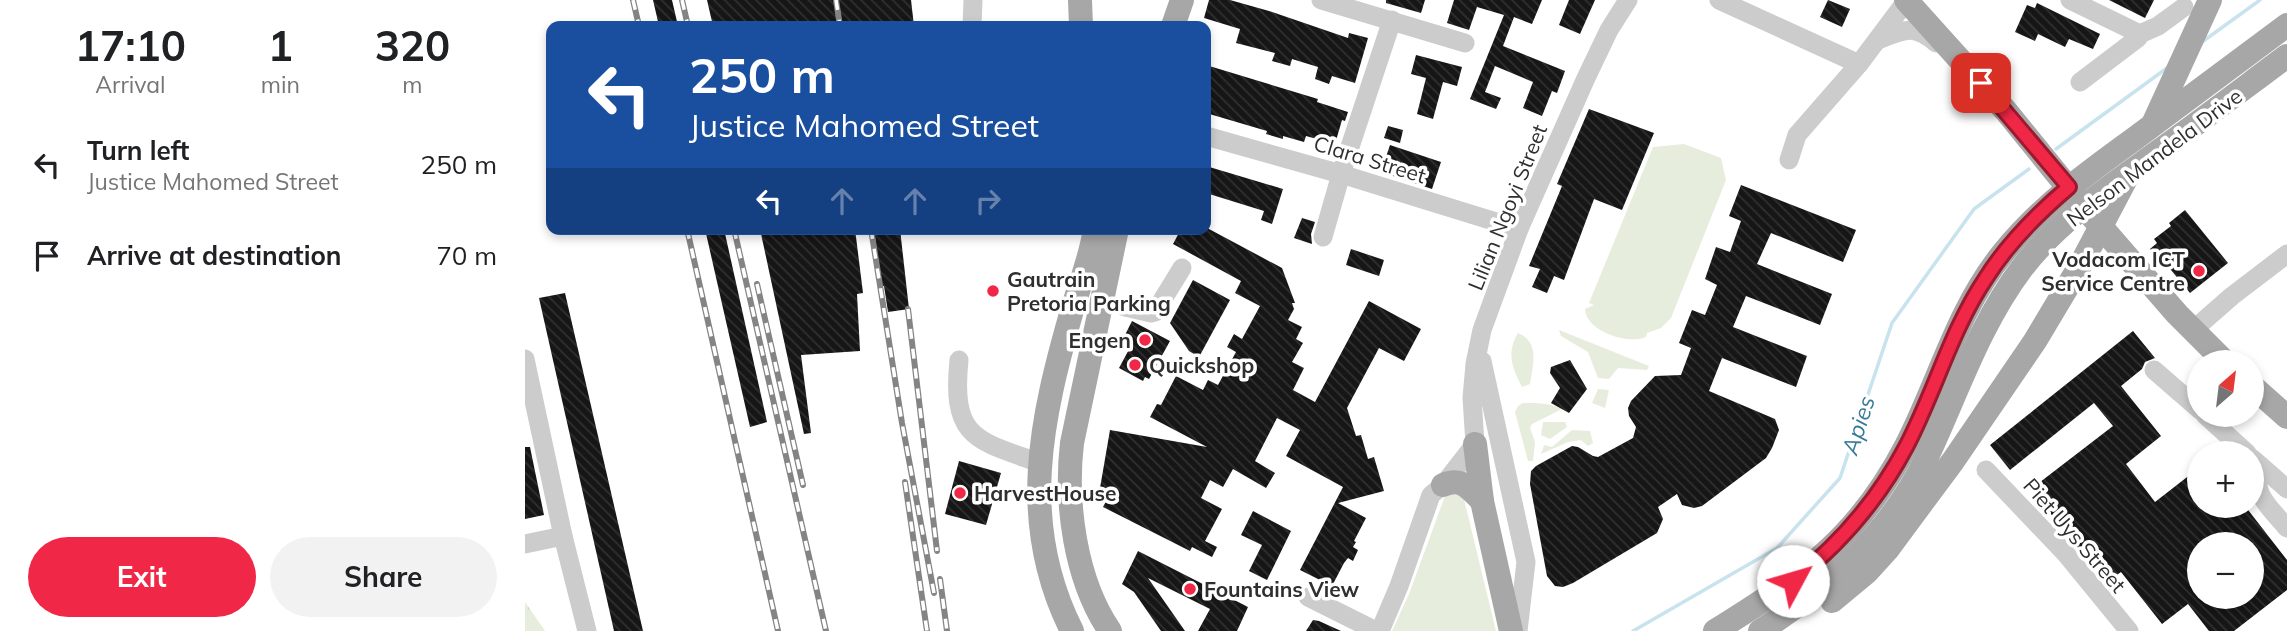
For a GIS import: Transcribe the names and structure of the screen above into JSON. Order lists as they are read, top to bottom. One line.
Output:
{"streets":{"main road":["Nelson Mandela Drive"],"street":["Clara Street","Lilian Ngoyi Street","Piet Uys Street"]},"crossings":[["Clara Street","Lilian Ngoyi Street"]],"water":["Apies"],"places":["Vodacom ICT Service Centre","Gautrain Pretoria Parking","Engen","Quickshop","HarvestHouse","Fountains View"],"north":"top right","page":{"eta":["17:10","Arrival","1","min","320","m"],"turn":["250 m","Justice Mahomed Street"],"list":[{"name":"Turn left","note":"Justice Mahomed Street","value":"250 m"},{"name":"Arrive at destination","value":"70 m"}],"map_buttons":["+","−"],"buttons":["Exit","Share"]}}
